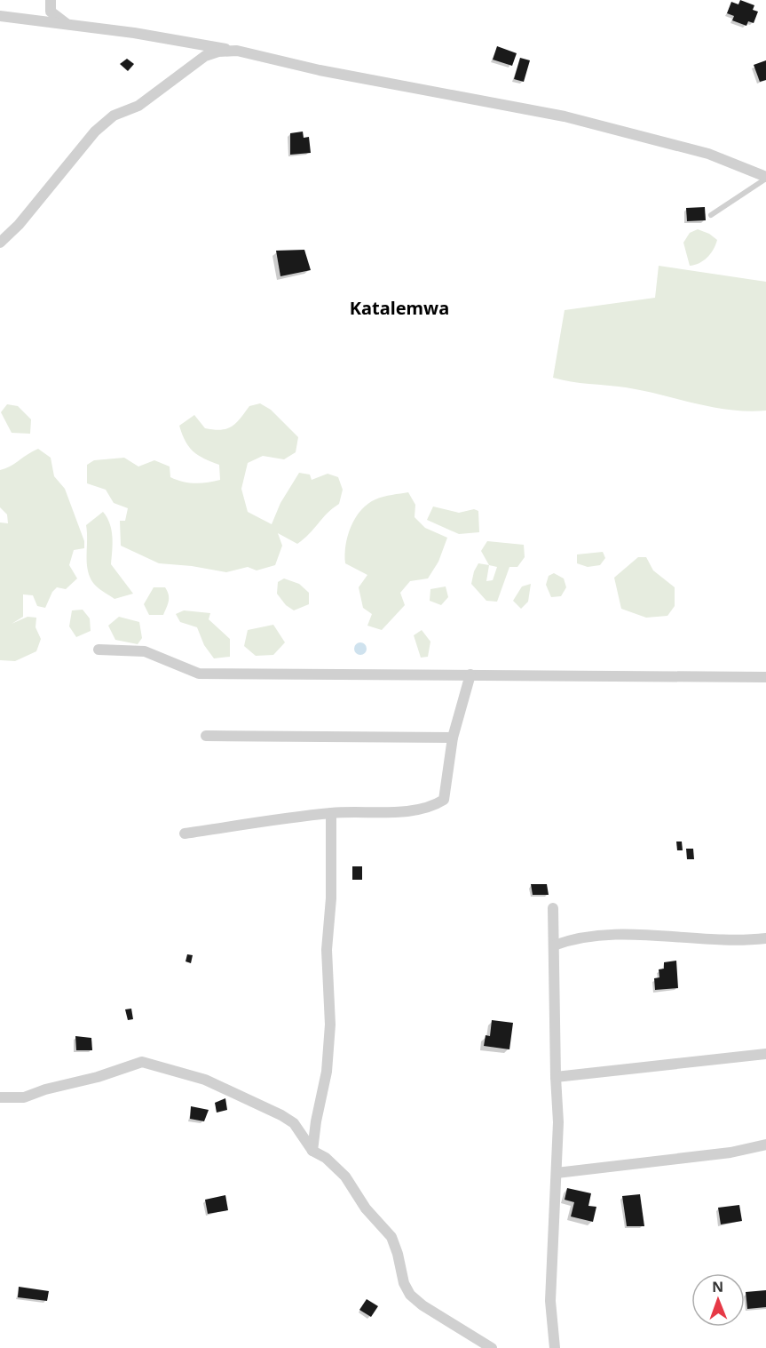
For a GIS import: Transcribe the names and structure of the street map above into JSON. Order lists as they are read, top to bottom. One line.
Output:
{"districts":["Katalemwa"],"north":"top"}
